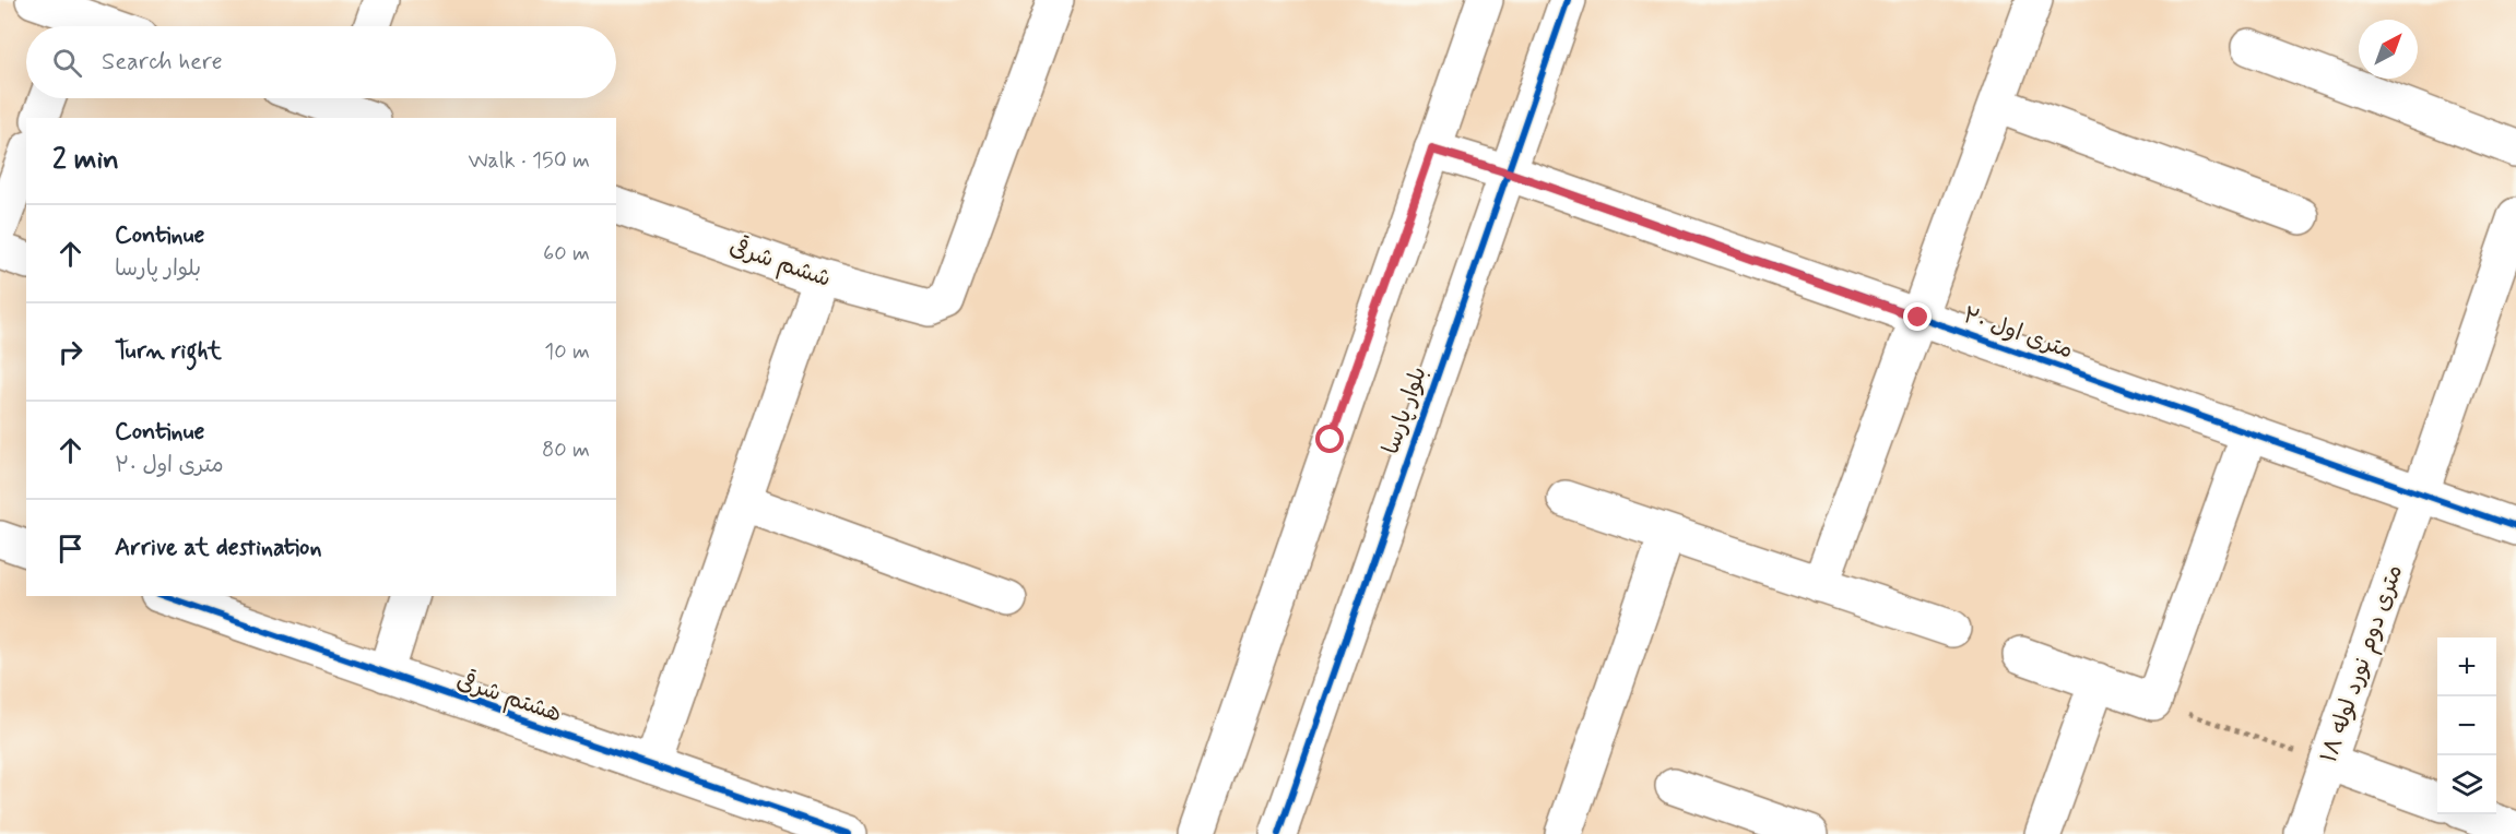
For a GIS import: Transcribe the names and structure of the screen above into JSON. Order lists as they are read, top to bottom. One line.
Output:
{"streets":{"street":["ششم شرقی","۲۰ متری اول","بلوار پارسا","۱۸ متری دوم نورد لوله","هشتم شرقی"]},"crossings":[["۲۰ متری اول","بلوار پارسا"],["۲۰ متری اول","۱۸ متری دوم نورد لوله"]],"north":"top right","page":{"search":"Search here","heading":["2 min","Walk · 150 m"],"list":[["Continue","بلوار پارسا","60 m"],["Turn right","10 m"],["Continue","۲۰ متری اول","80 m"],"Arrive at destination"],"map_buttons":["+","−"]}}
